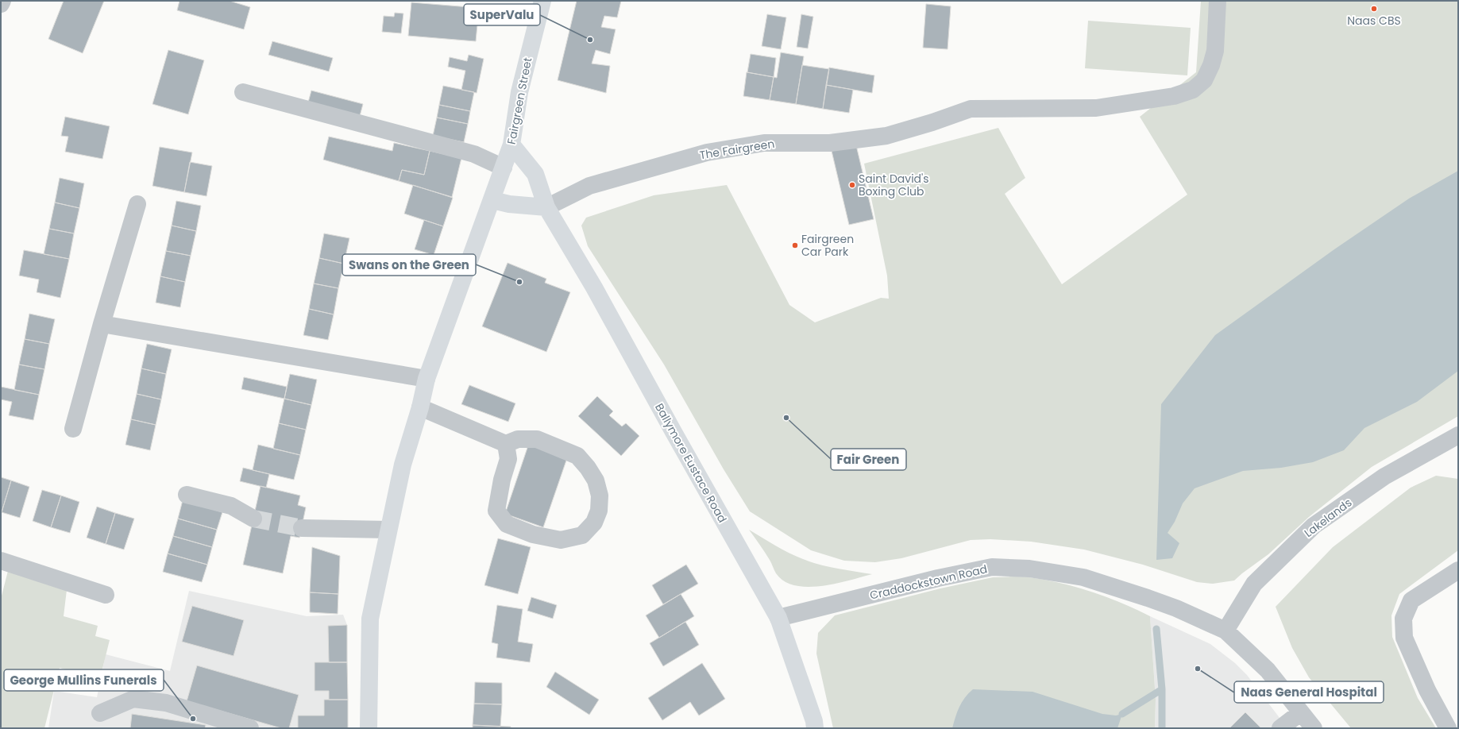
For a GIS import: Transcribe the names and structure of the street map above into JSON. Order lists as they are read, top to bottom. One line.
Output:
{"streets":{"main road":["Fairgreen Street","Ballymore Eustace Road"],"street":["The Fairgreen","Lakelands","Craddockstown Road"]},"crossings":[["Fairgreen Street","Ballymore Eustace Road"],["The Fairgreen","Ballymore Eustace Road"],["Ballymore Eustace Road","Craddockstown Road"],["Lakelands","Craddockstown Road"]],"places":["Naas CBS","SuperValu","Saint David's Boxing Club","Fairgreen Car Park","Swans on the Green","Fair Green","Naas General Hospital","George Mullins Funerals"]}
